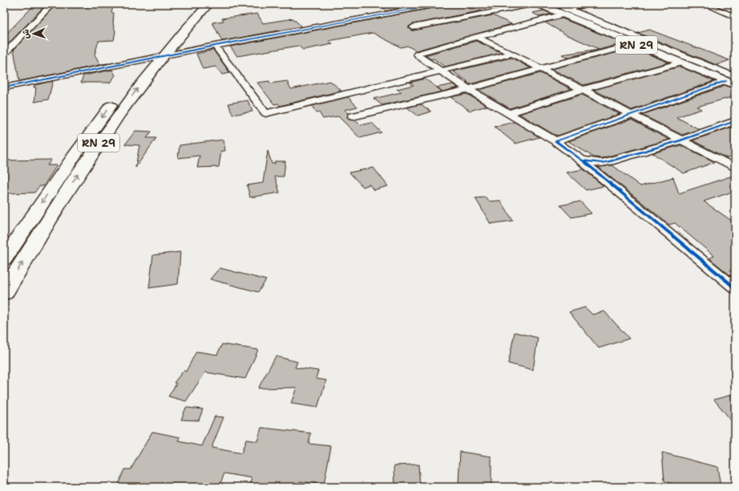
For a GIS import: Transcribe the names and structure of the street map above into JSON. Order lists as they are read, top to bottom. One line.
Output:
{"streets":{"main road":["RN 29"]},"north":"left"}
